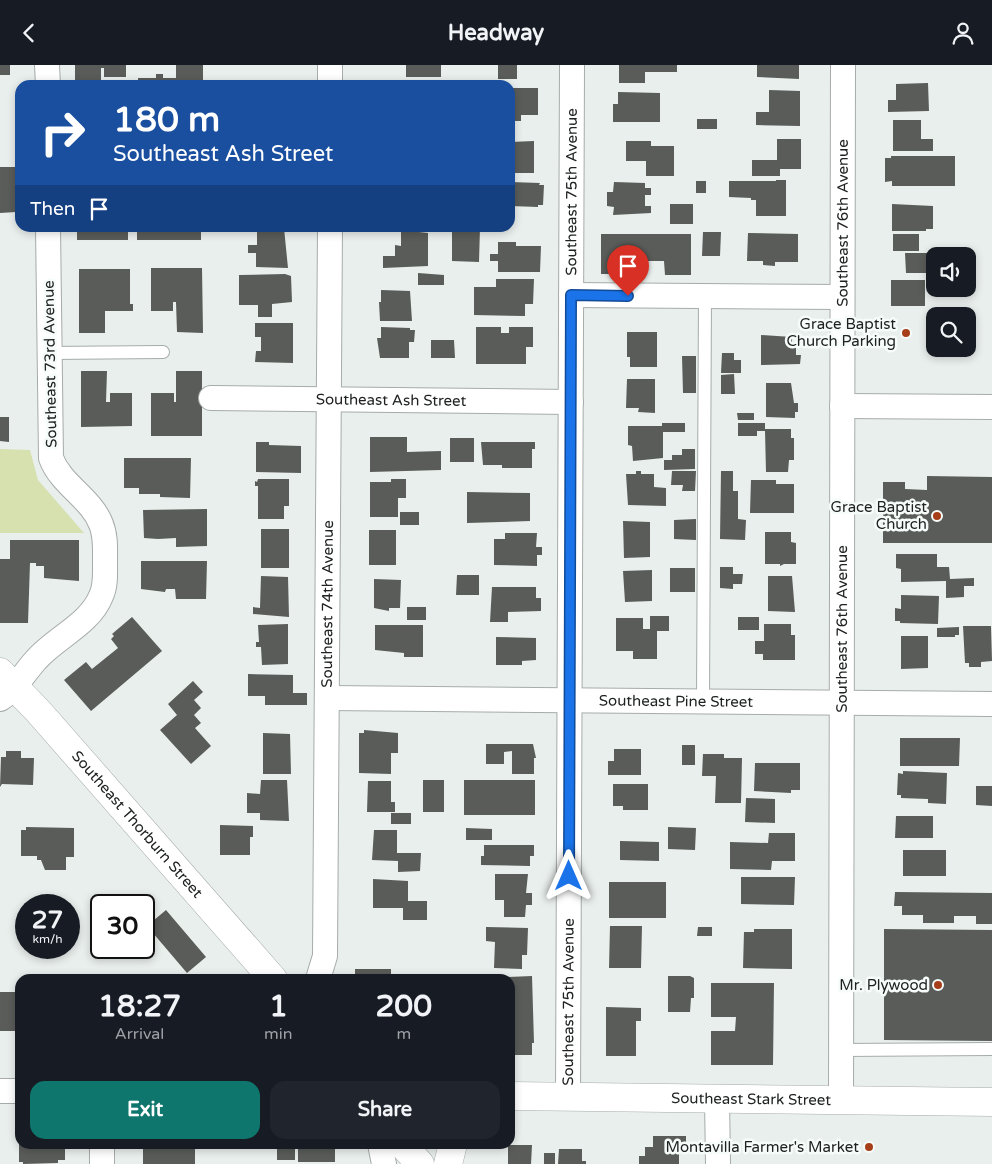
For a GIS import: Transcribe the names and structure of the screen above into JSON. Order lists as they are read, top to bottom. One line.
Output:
{"streets":{"main road":["Southeast Thorburn Street","Southeast Stark Street"],"street":["Southeast 75th Avenue","Southeast 76th Avenue","Southeast 73rd Avenue","Southeast Ash Street","Southeast 74th Avenue","Southeast Pine Street"]},"crossings":[["Southeast 75th Avenue","Southeast Ash Street"],["Southeast 75th Avenue","Southeast Pine Street"],["Southeast 75th Avenue","Southeast Stark Street"],["Southeast 76th Avenue","Southeast Pine Street"],["Southeast 76th Avenue","Southeast Stark Street"],["Southeast 73rd Avenue","Southeast Thorburn Street"],["Southeast Ash Street","Southeast 74th Avenue"],["Southeast 74th Avenue","Southeast Pine Street"]],"places":["Grace Baptist Church Parking","Grace Baptist Church","Mr. Plywood","Montavilla Farmer's Market"],"page":{"header":"Headway","turn":["180 m","Southeast Ash Street"],"then":"Then","speed":"27 km/h","limit":"30","eta":["18:27","Arrival","1","min","200","m"],"buttons":["Exit","Share"]}}
